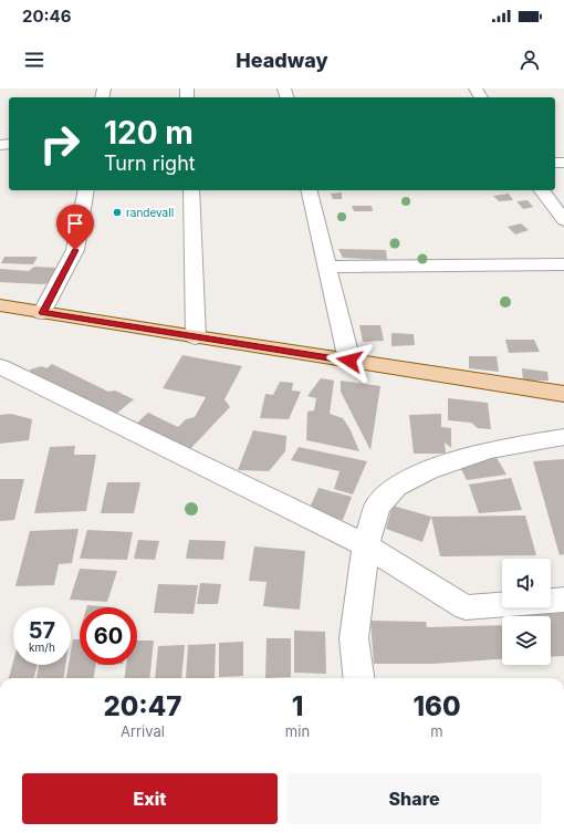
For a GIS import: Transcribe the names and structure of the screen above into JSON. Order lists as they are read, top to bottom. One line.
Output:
{"places":["randevall"],"page":{"status":"20:46","header":"Headway","turn":["120 m","Turn right"],"speed":"57 km/h","limit":"60","eta":["20:47","Arrival","1","min","160","m"],"buttons":["Exit","Share"]}}
